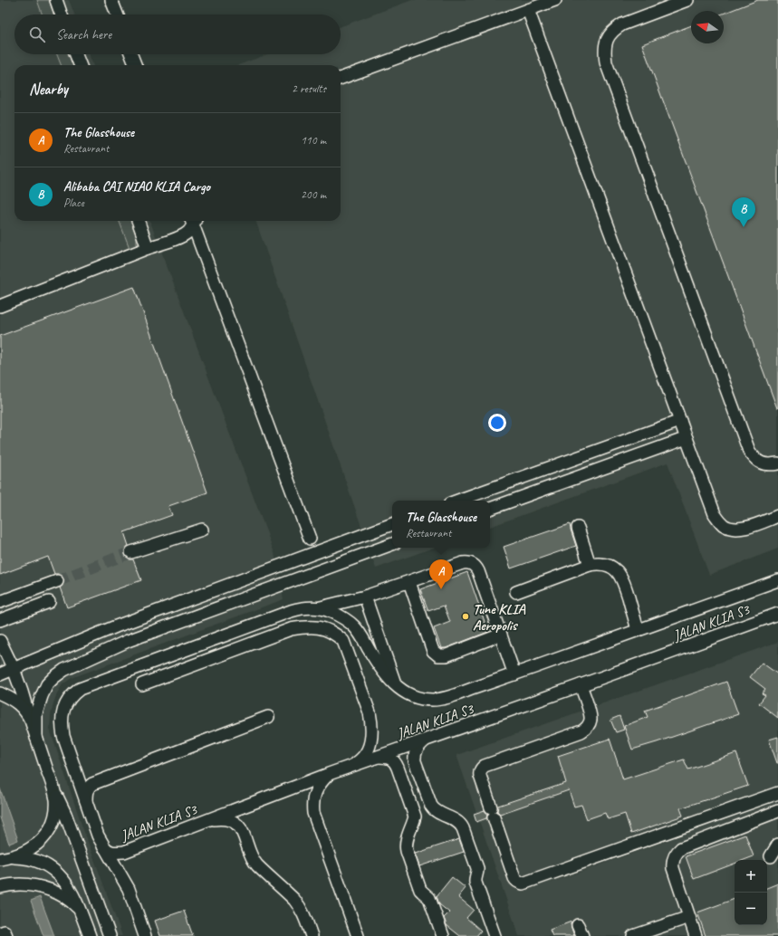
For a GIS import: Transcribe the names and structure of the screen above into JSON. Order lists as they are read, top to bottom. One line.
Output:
{"streets":{"street":["JALAN KLIA S3"]},"places":["Tune KLIA Aeropolis"],"north":"left","page":{"search":"Search here","heading":["Nearby","2 results"],"list":[{"mark":"A","name":"The Glasshouse","note":"Restaurant","value":"110 m"},{"mark":"B","name":"Alibaba CAI NIAO KLIA Cargo","note":"Place","value":"200 m"}],"pins":["B","A"],"popup":["The Glasshouse","Restaurant"],"map_buttons":["+","−"]}}
